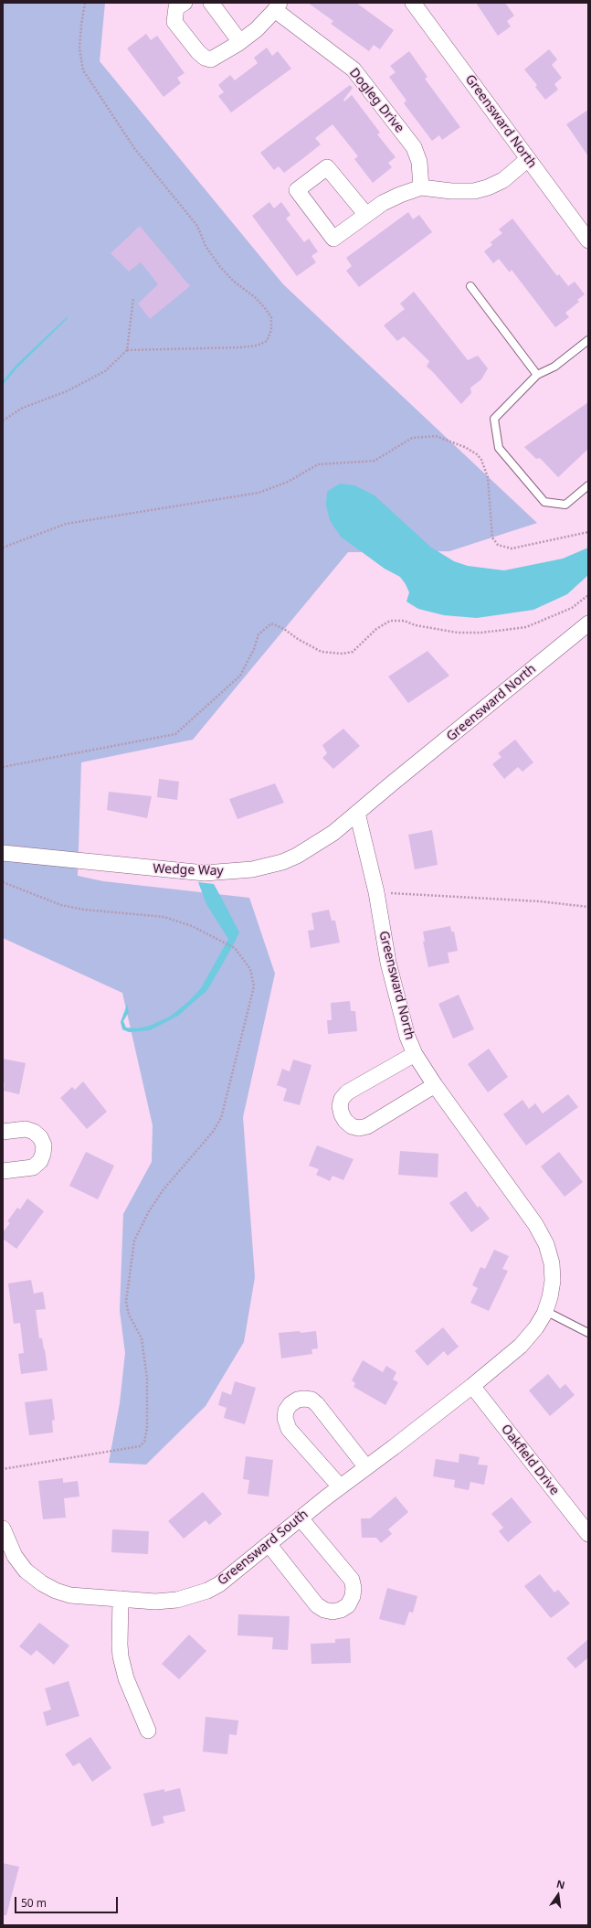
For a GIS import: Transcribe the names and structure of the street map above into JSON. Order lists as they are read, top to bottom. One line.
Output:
{"streets":{"street":["Dogleg Drive","Greensward North","Wedge Way","Oakfield Drive","Greensward South"]},"crossings":[["Greensward North","Wedge Way"],["Greensward North","Oakfield Drive"],["Greensward North","Greensward South"],["Oakfield Drive","Greensward South"]],"scale_bar":"50 m","north":"top"}
